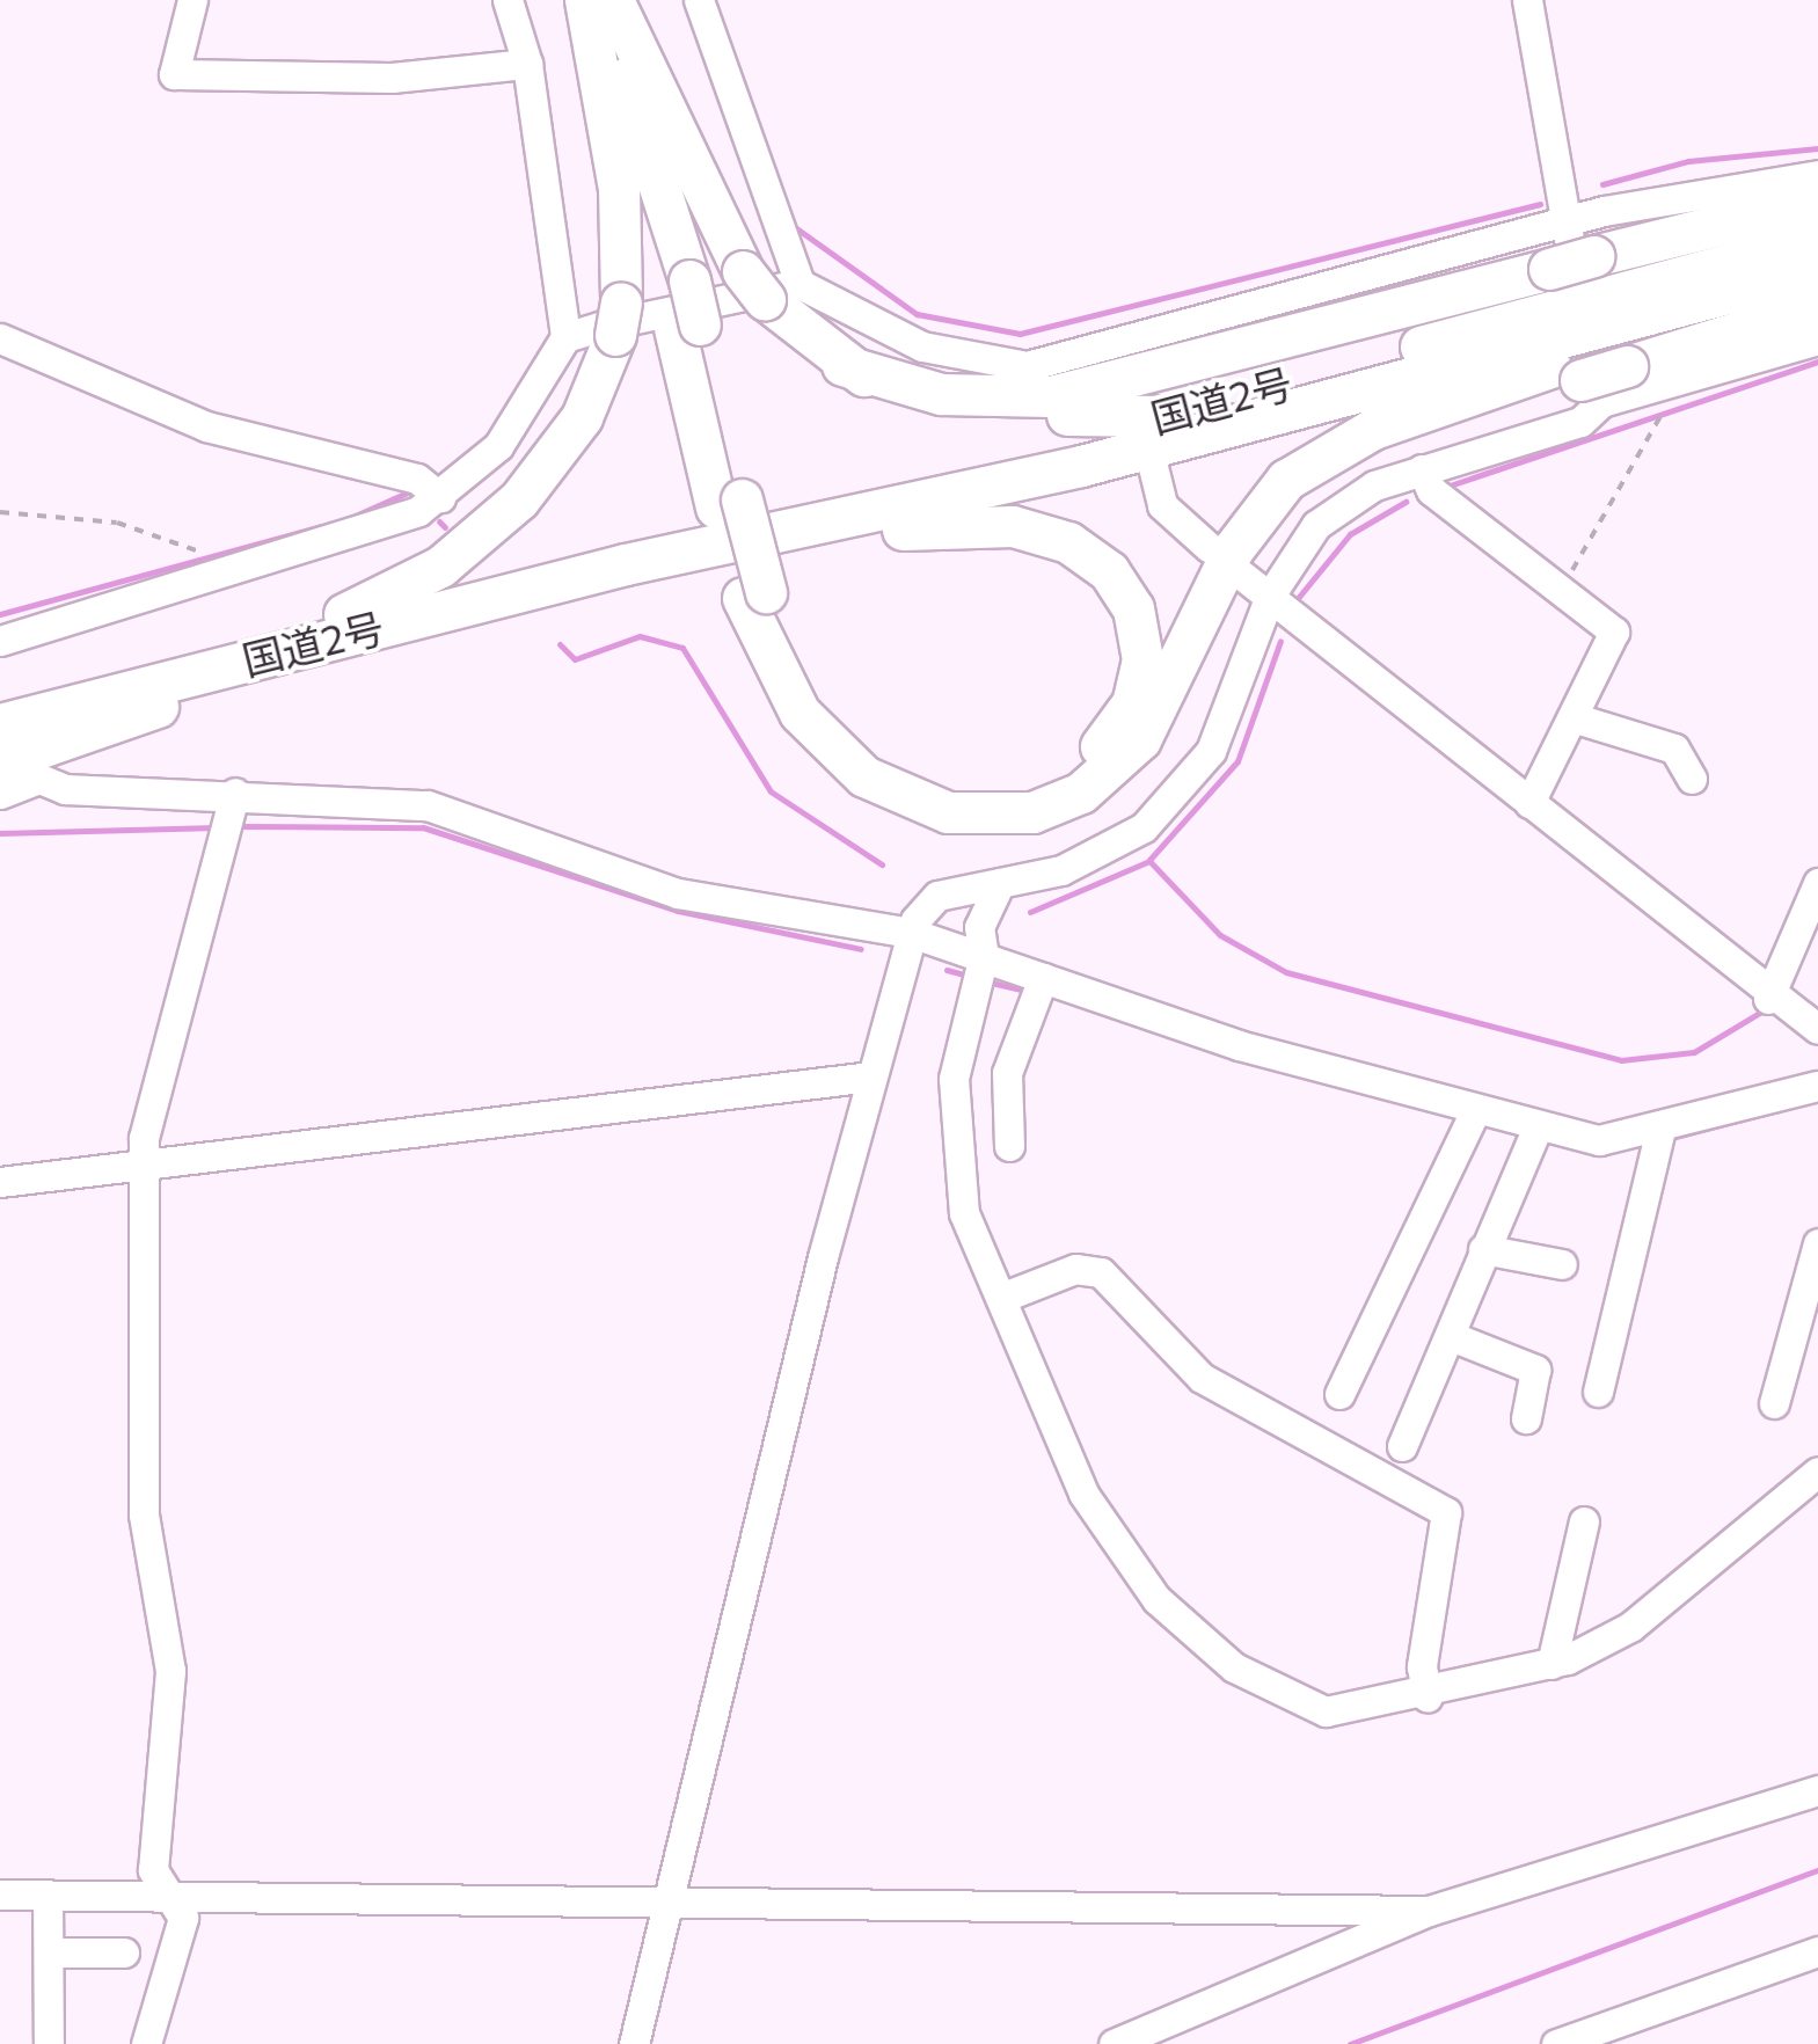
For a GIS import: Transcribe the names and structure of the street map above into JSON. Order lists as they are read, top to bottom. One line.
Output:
{"streets":{"highway":["国道2号"]}}
